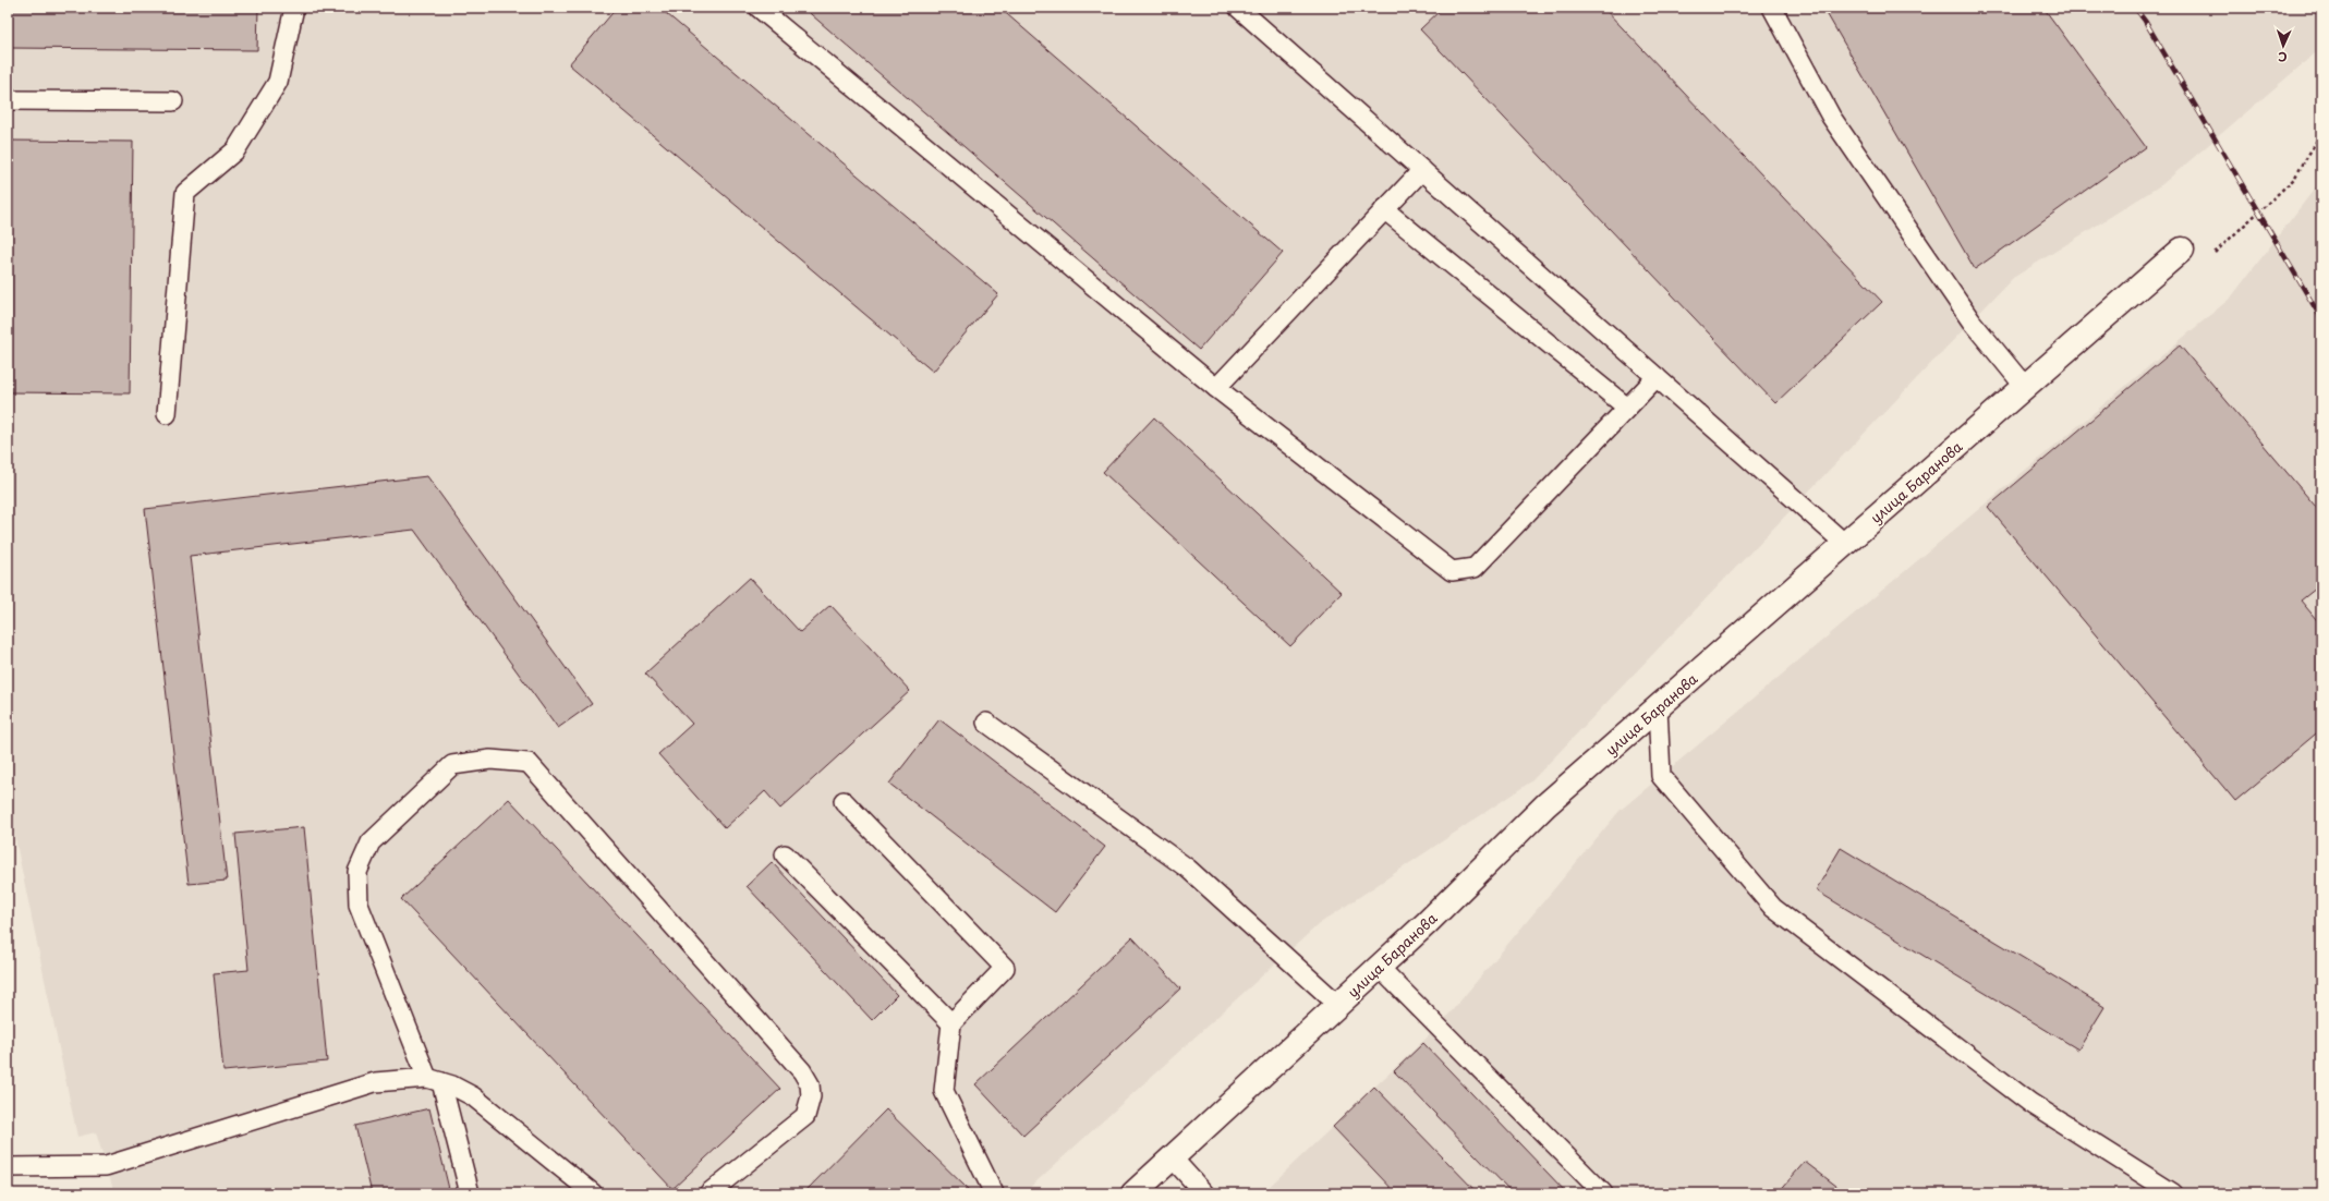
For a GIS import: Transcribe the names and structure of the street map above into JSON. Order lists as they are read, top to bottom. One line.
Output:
{"streets":{"street":["улица Баранова"]},"north":"bottom"}
